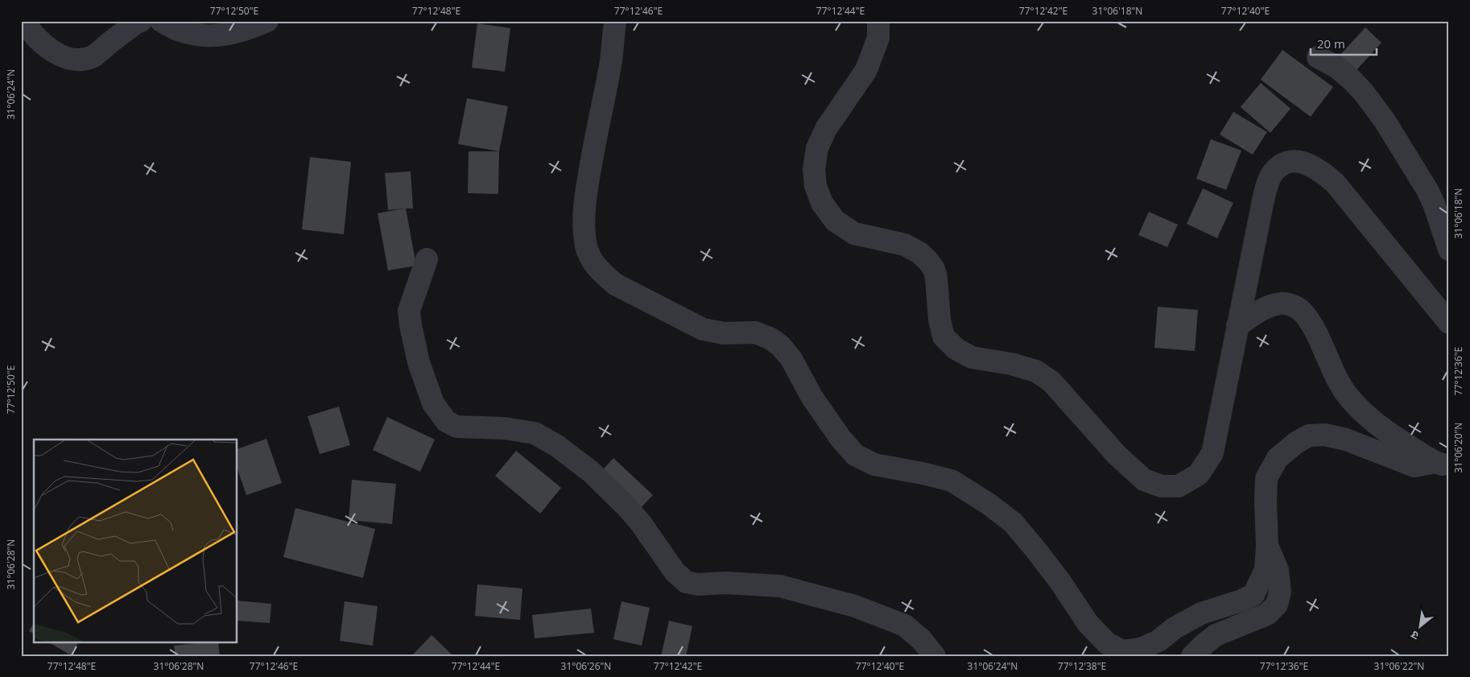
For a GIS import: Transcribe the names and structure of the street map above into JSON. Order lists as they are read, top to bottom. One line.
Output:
{"scale_bar":"20 m","north":"bottom left","coordinates":["77°12'50\"E","77°12'48\"E","77°12'46\"E","77°12'44\"E","77°12'42\"E","31°06'18\"N","77°12'40\"E","31°06'24\"N","77°12'36\"E","31°06'20\"N","31°06'28\"N","31°06'26\"N","77°12'38\"E","31°06'22\"N"]}
